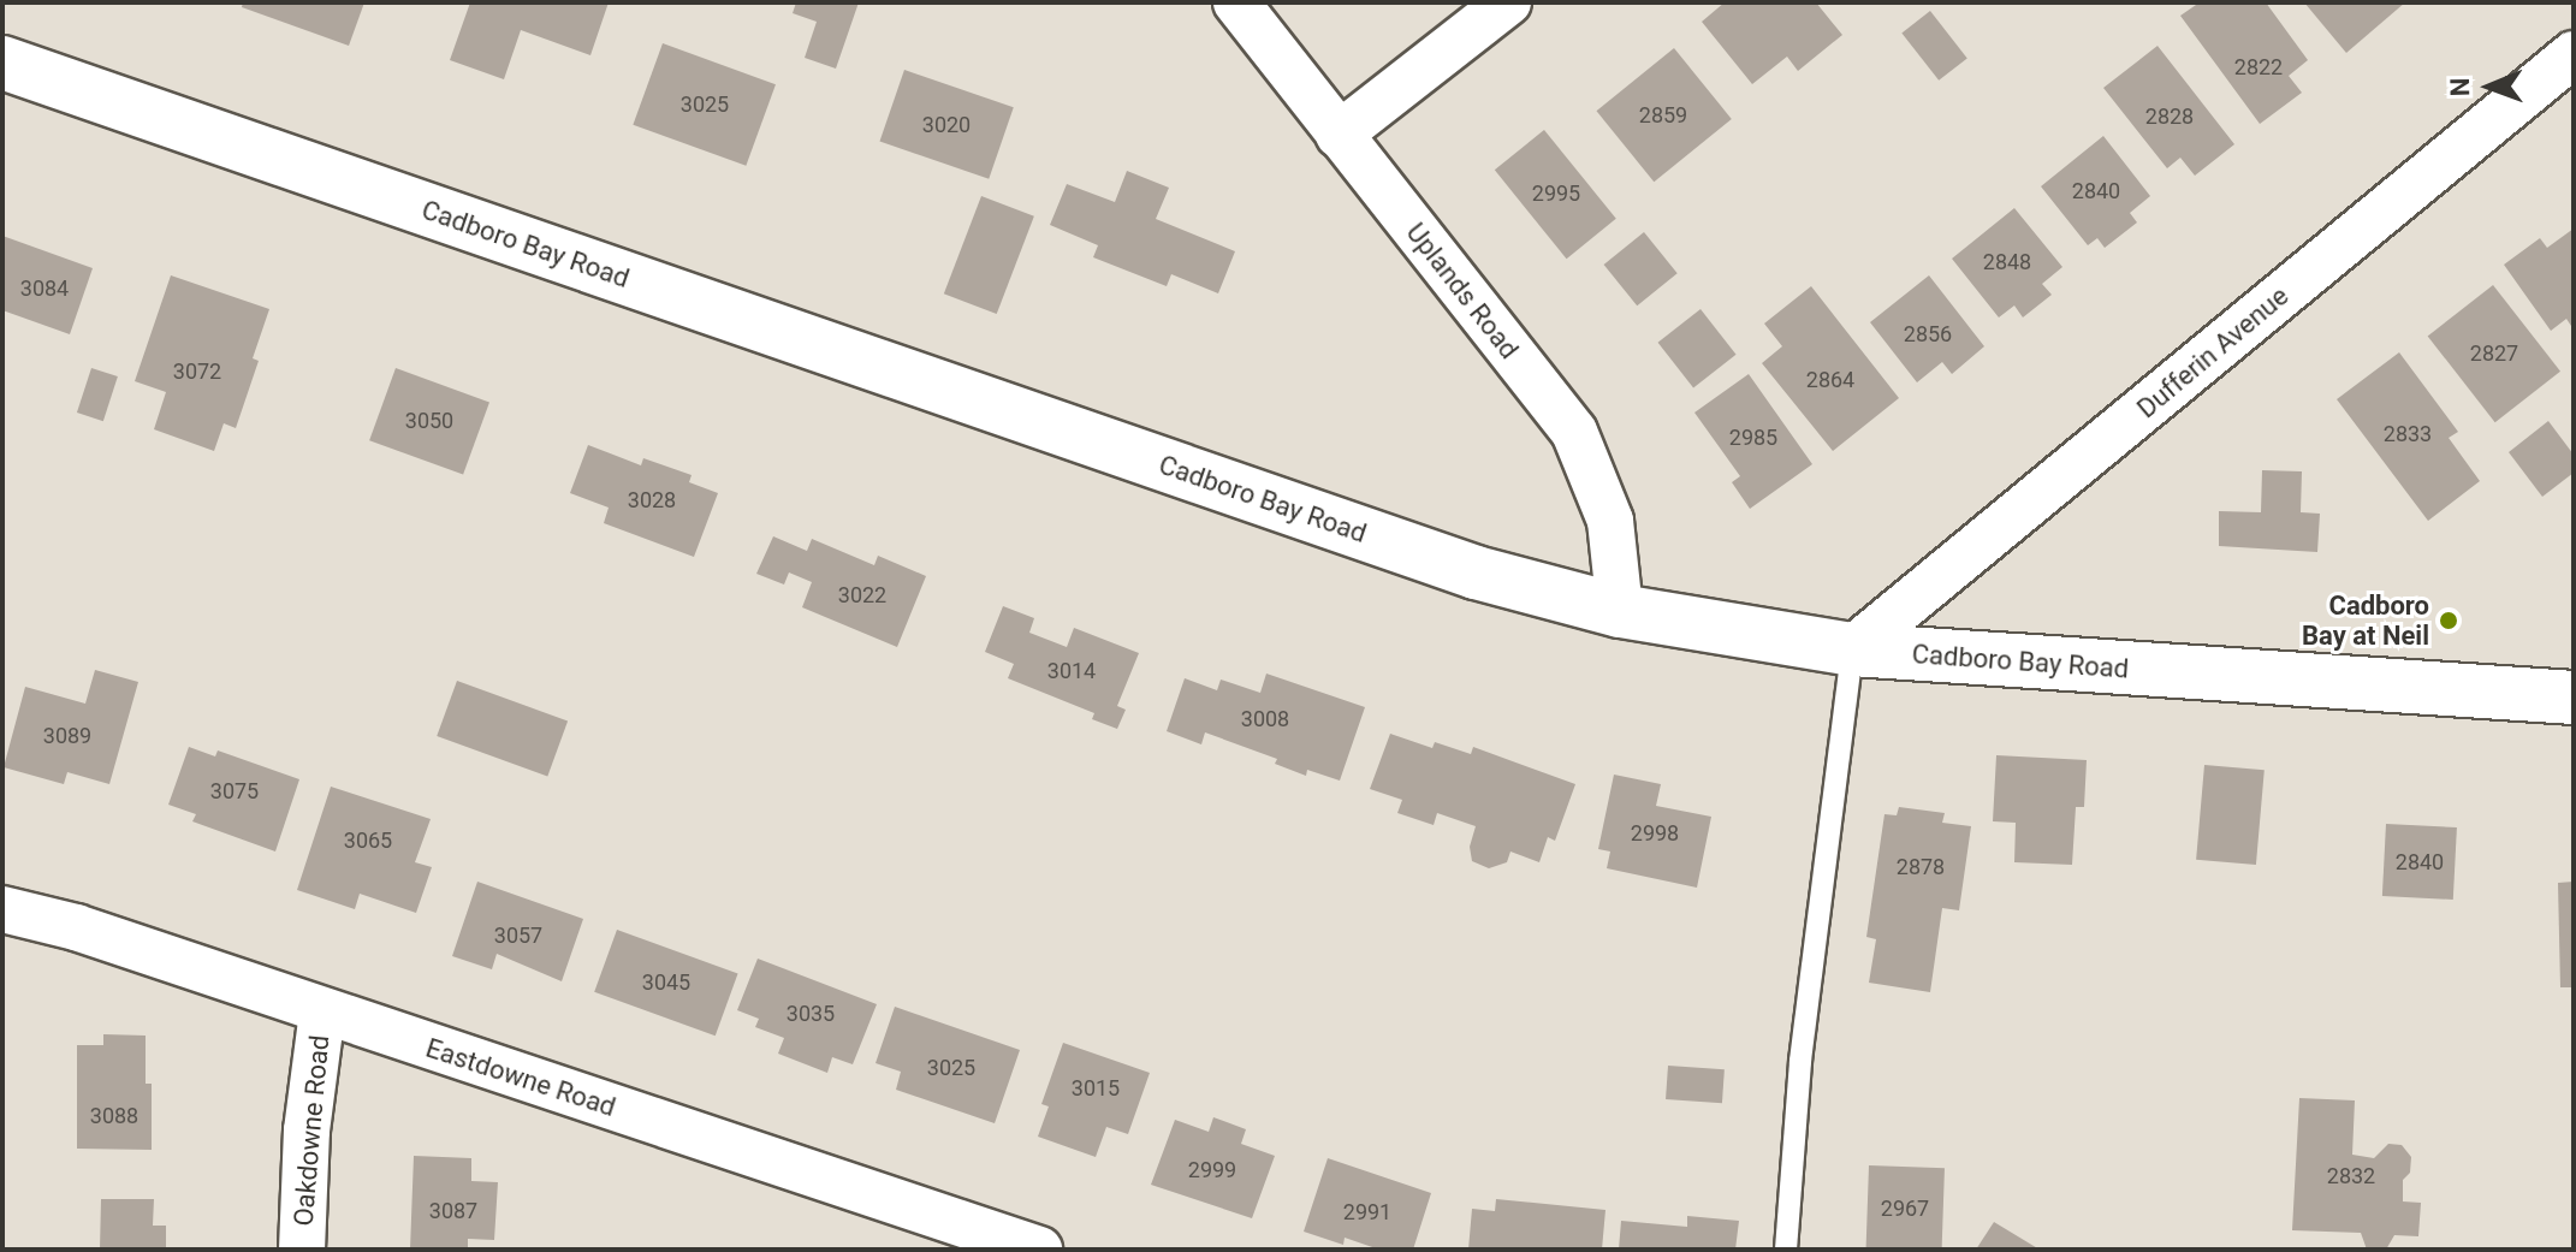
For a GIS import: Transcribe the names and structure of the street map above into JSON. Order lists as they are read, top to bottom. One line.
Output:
{"streets":{"main road":["Cadboro Bay Road"],"street":["Uplands Road","Dufferin Avenue","Eastdowne Road","Oakdowne Road"]},"crossings":[["Cadboro Bay Road","Uplands Road"],["Cadboro Bay Road","Dufferin Avenue"],["Eastdowne Road","Oakdowne Road"]],"places":["Cadboro Bay at Neil"],"house_numbers":["2822","3025","2859","2828","3020","2840","2995","2848","3084","2856","2827","3072","2864","3050","2833","2985","3028","3022","3014","3008","3089","3075","2998","3065","2840","2878","3057","3045","3035","3025","3015","3088","2999","2832","2967","3087","2991"],"north":"left"}
